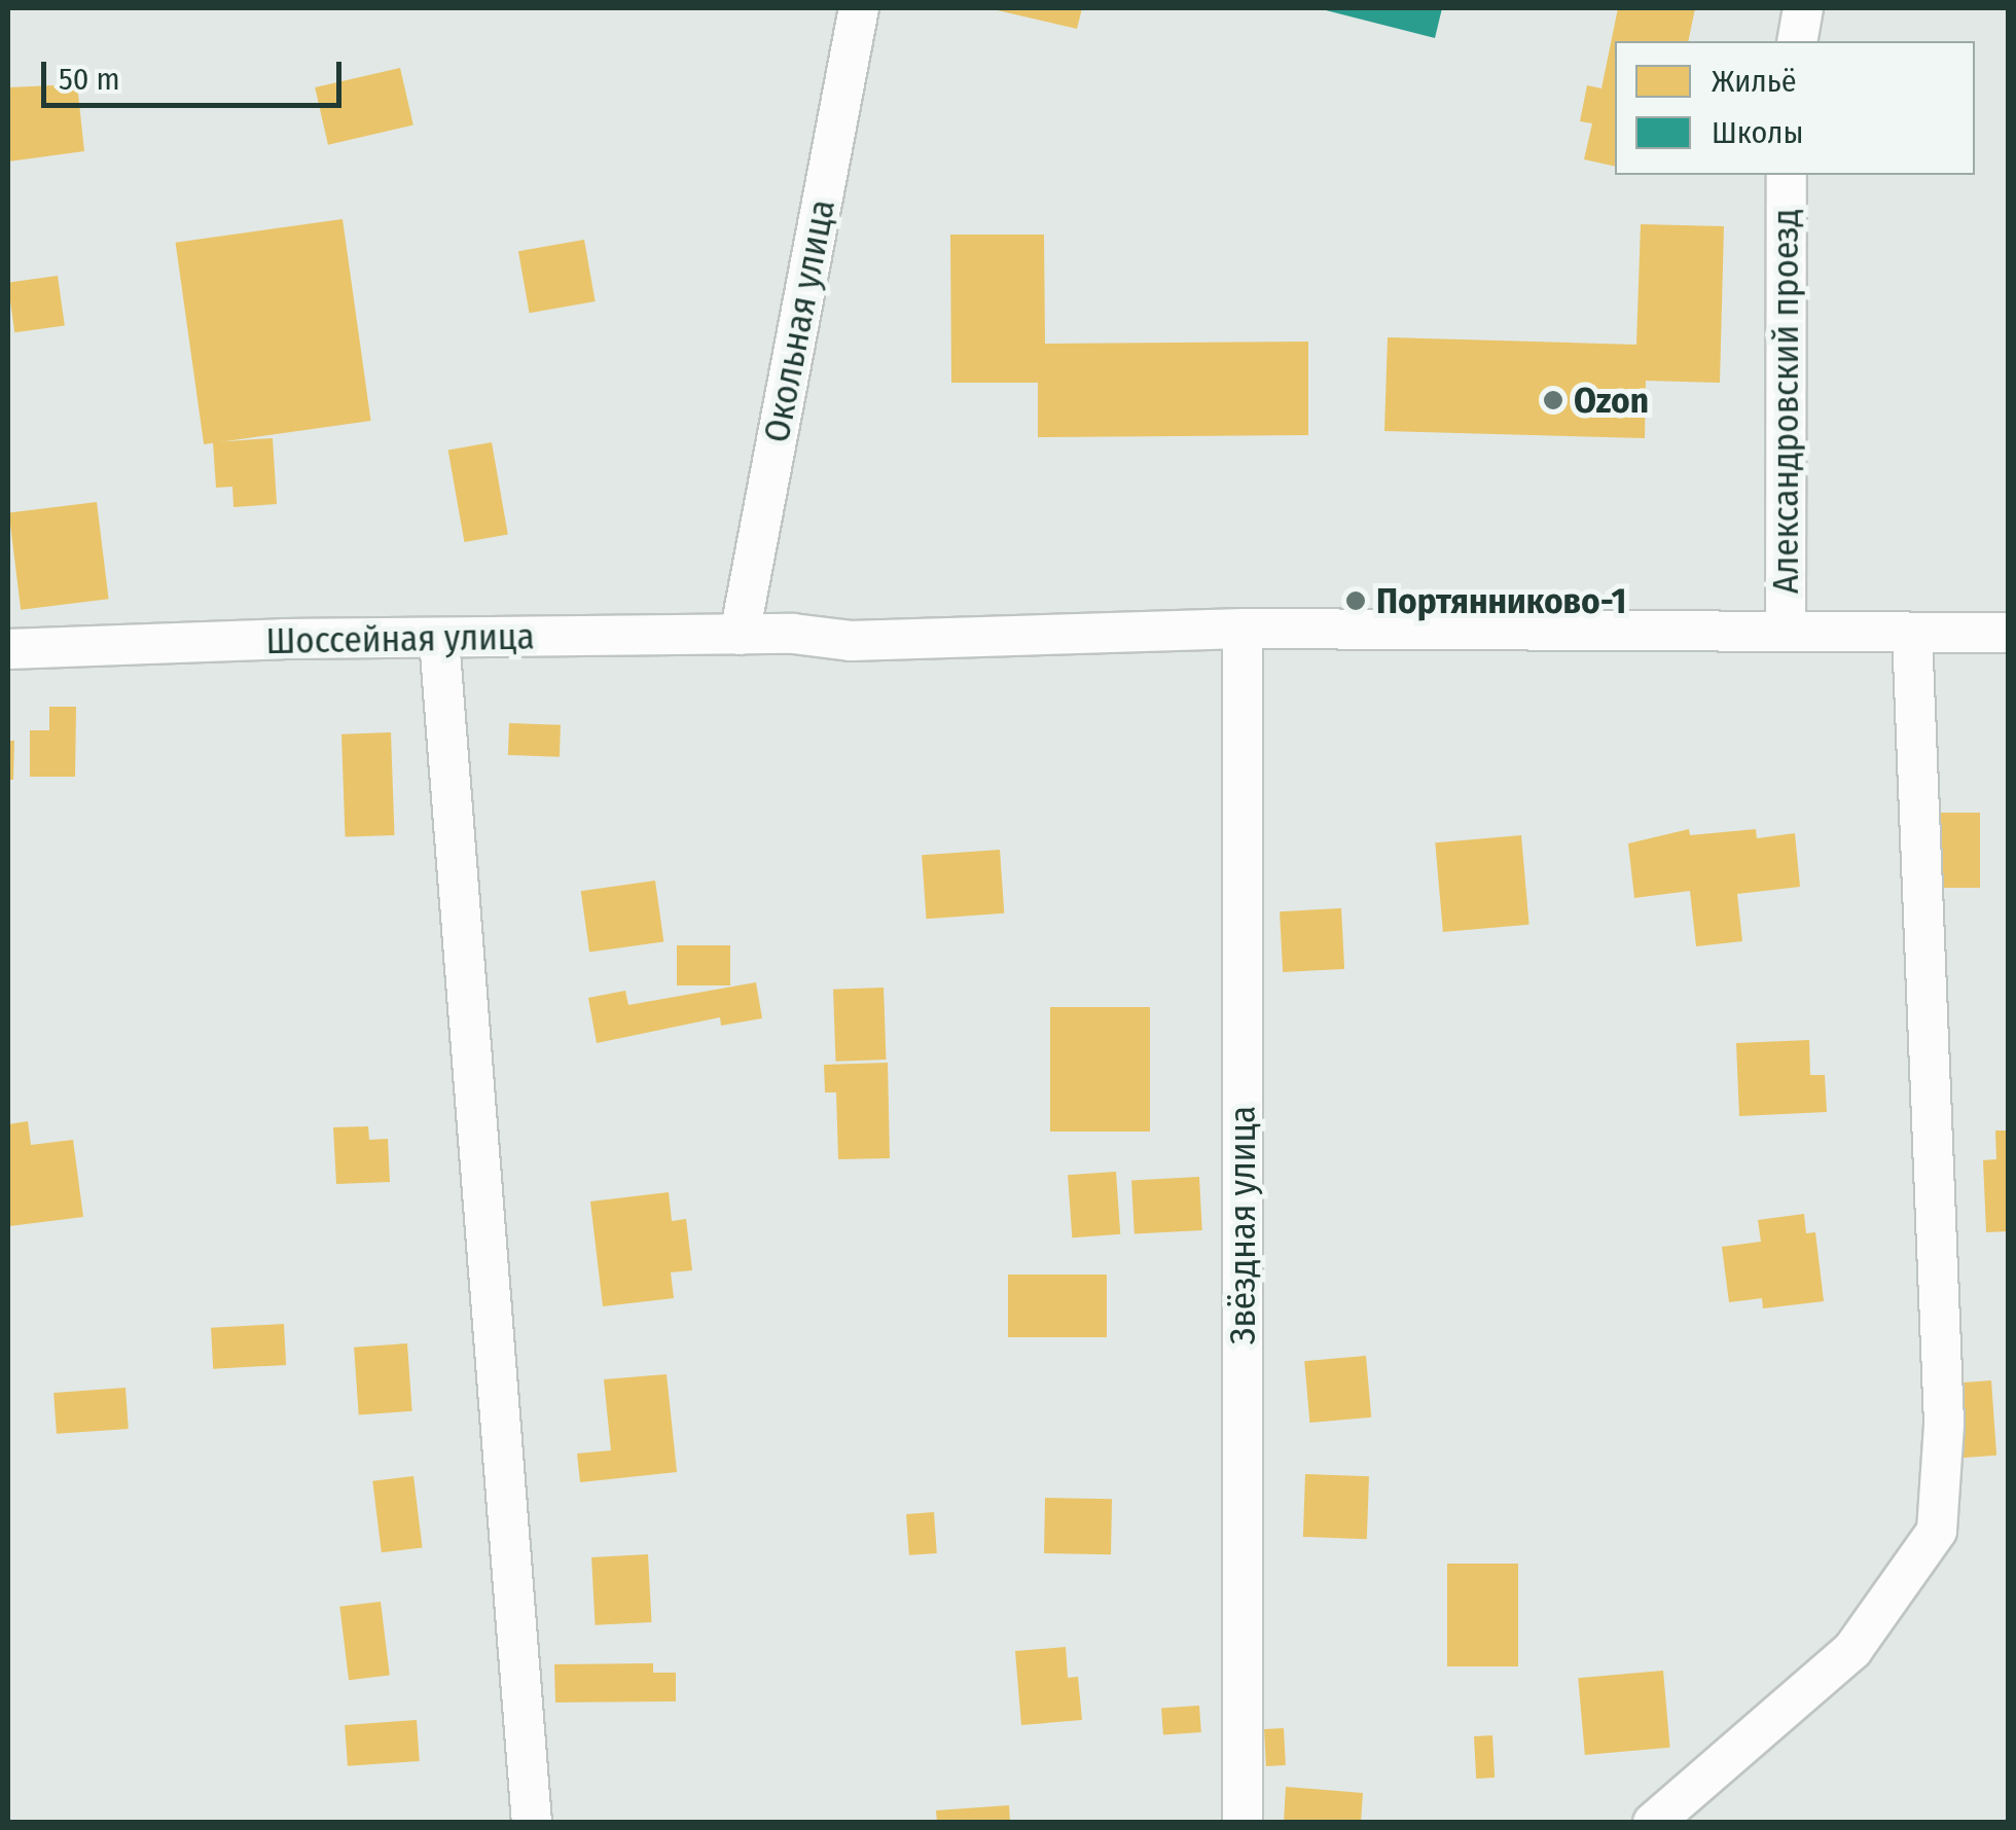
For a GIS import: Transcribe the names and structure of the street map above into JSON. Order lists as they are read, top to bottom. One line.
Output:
{"streets":{"street":["Окольная улица","Александровский проезд","Шоссейная улица","Звёздная улица"]},"crossings":[["Окольная улица","Шоссейная улица"],["Александровский проезд","Шоссейная улица"],["Шоссейная улица","Звёздная улица"]],"places":["Ozon","Портянниково-1"],"legend":["Жильё","Школы"],"scale_bar":"50 m"}
